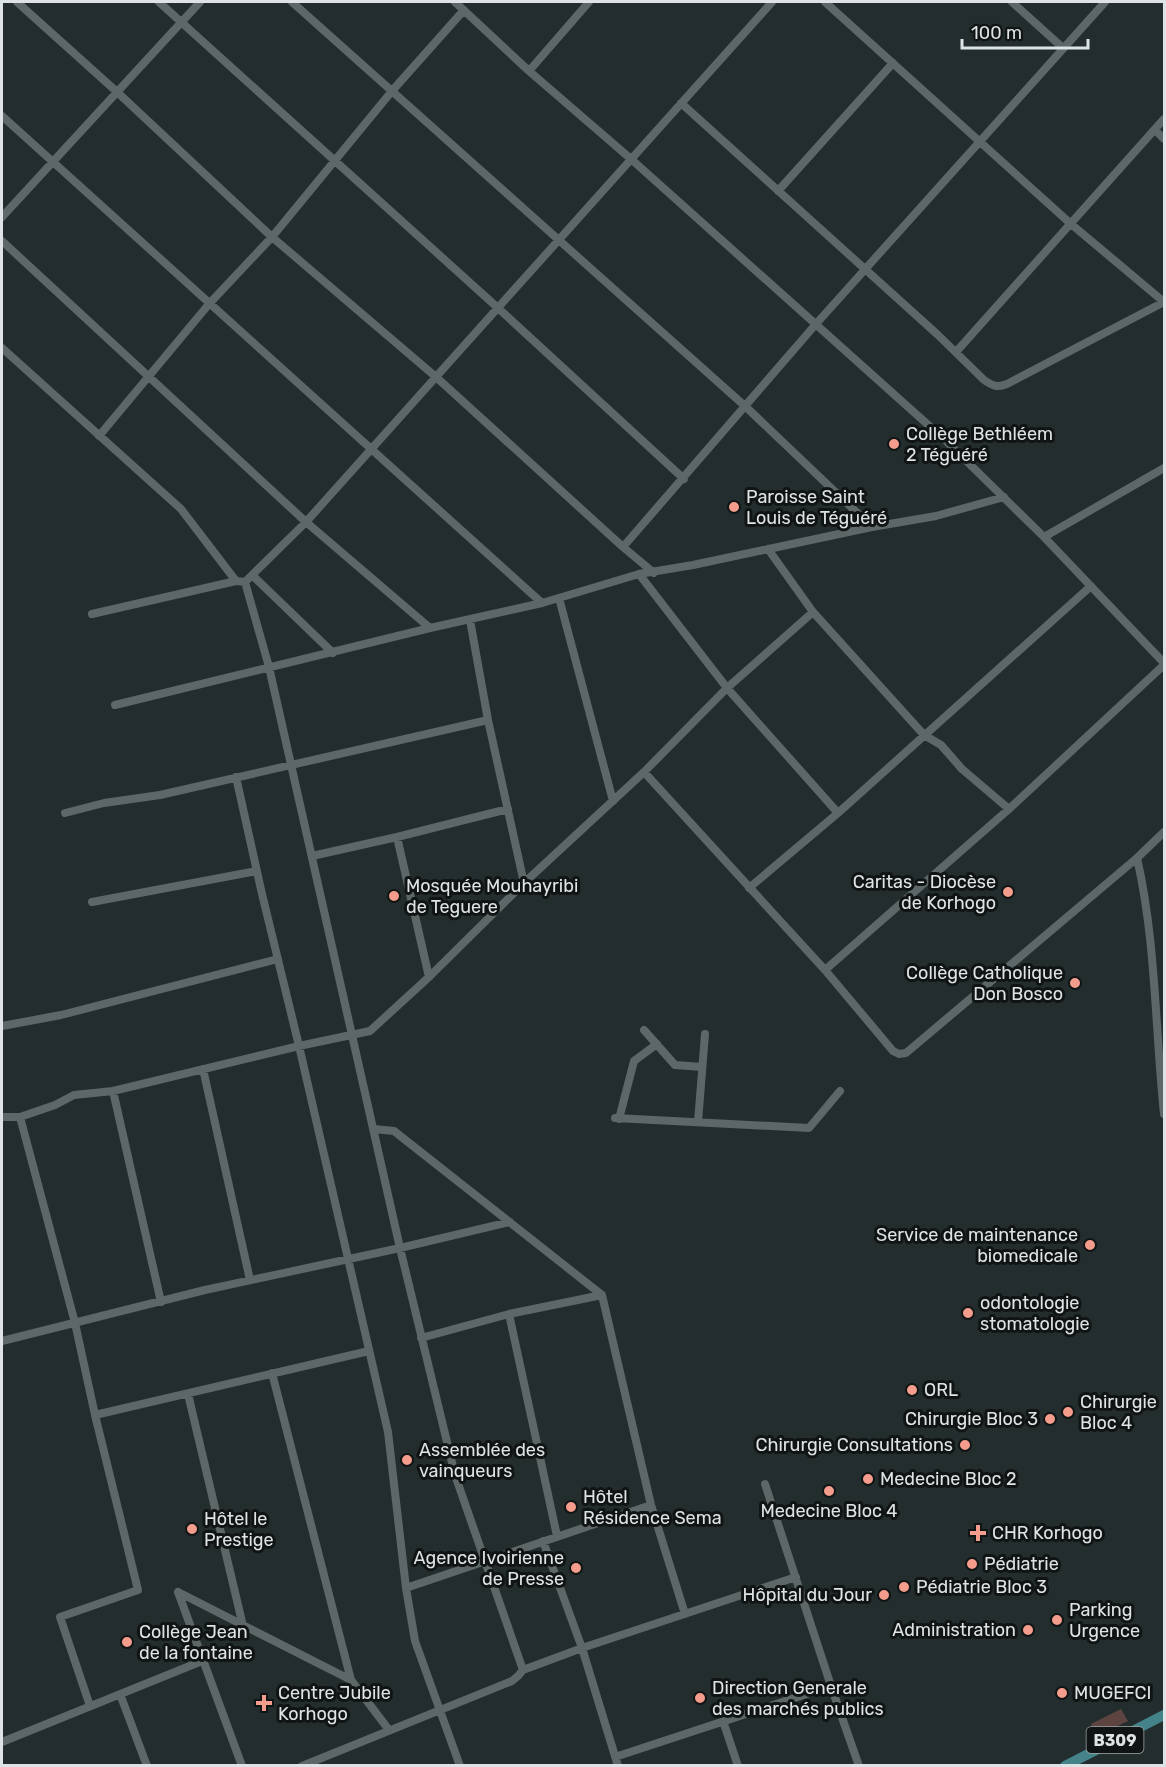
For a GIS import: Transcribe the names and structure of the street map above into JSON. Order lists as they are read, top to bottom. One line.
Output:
{"streets":{"main road":["B309"]},"places":{"other":["Collège Bethléem 2 Téguéré","Paroisse Saint Louis de Téguéré","Caritas - Diocèse de Korhogo","Mosquée Mouhayribi de Teguere","Collège Catholique Don Bosco","Service de maintenance biomedicale","odontologie stomatologie","ORL","Chirurgie Bloc 4","Chirurgie Bloc 3","Chirurgie Consultations","Assemblée des vainqueurs","Medecine Bloc 2","Medecine Bloc 4","Hôtel Résidence Sema","Hôtel le Prestige","Pédiatrie","Agence Ivoirienne de Presse","Pédiatrie Bloc 3","Hôpital du Jour","Parking Urgence","Administration","Collège Jean de la fontaine","MUGEFCI","Direction Generale des marchés publics"],"health":["CHR Korhogo","Centre Jubile Korhogo"]},"scale_bar":"100 m"}
